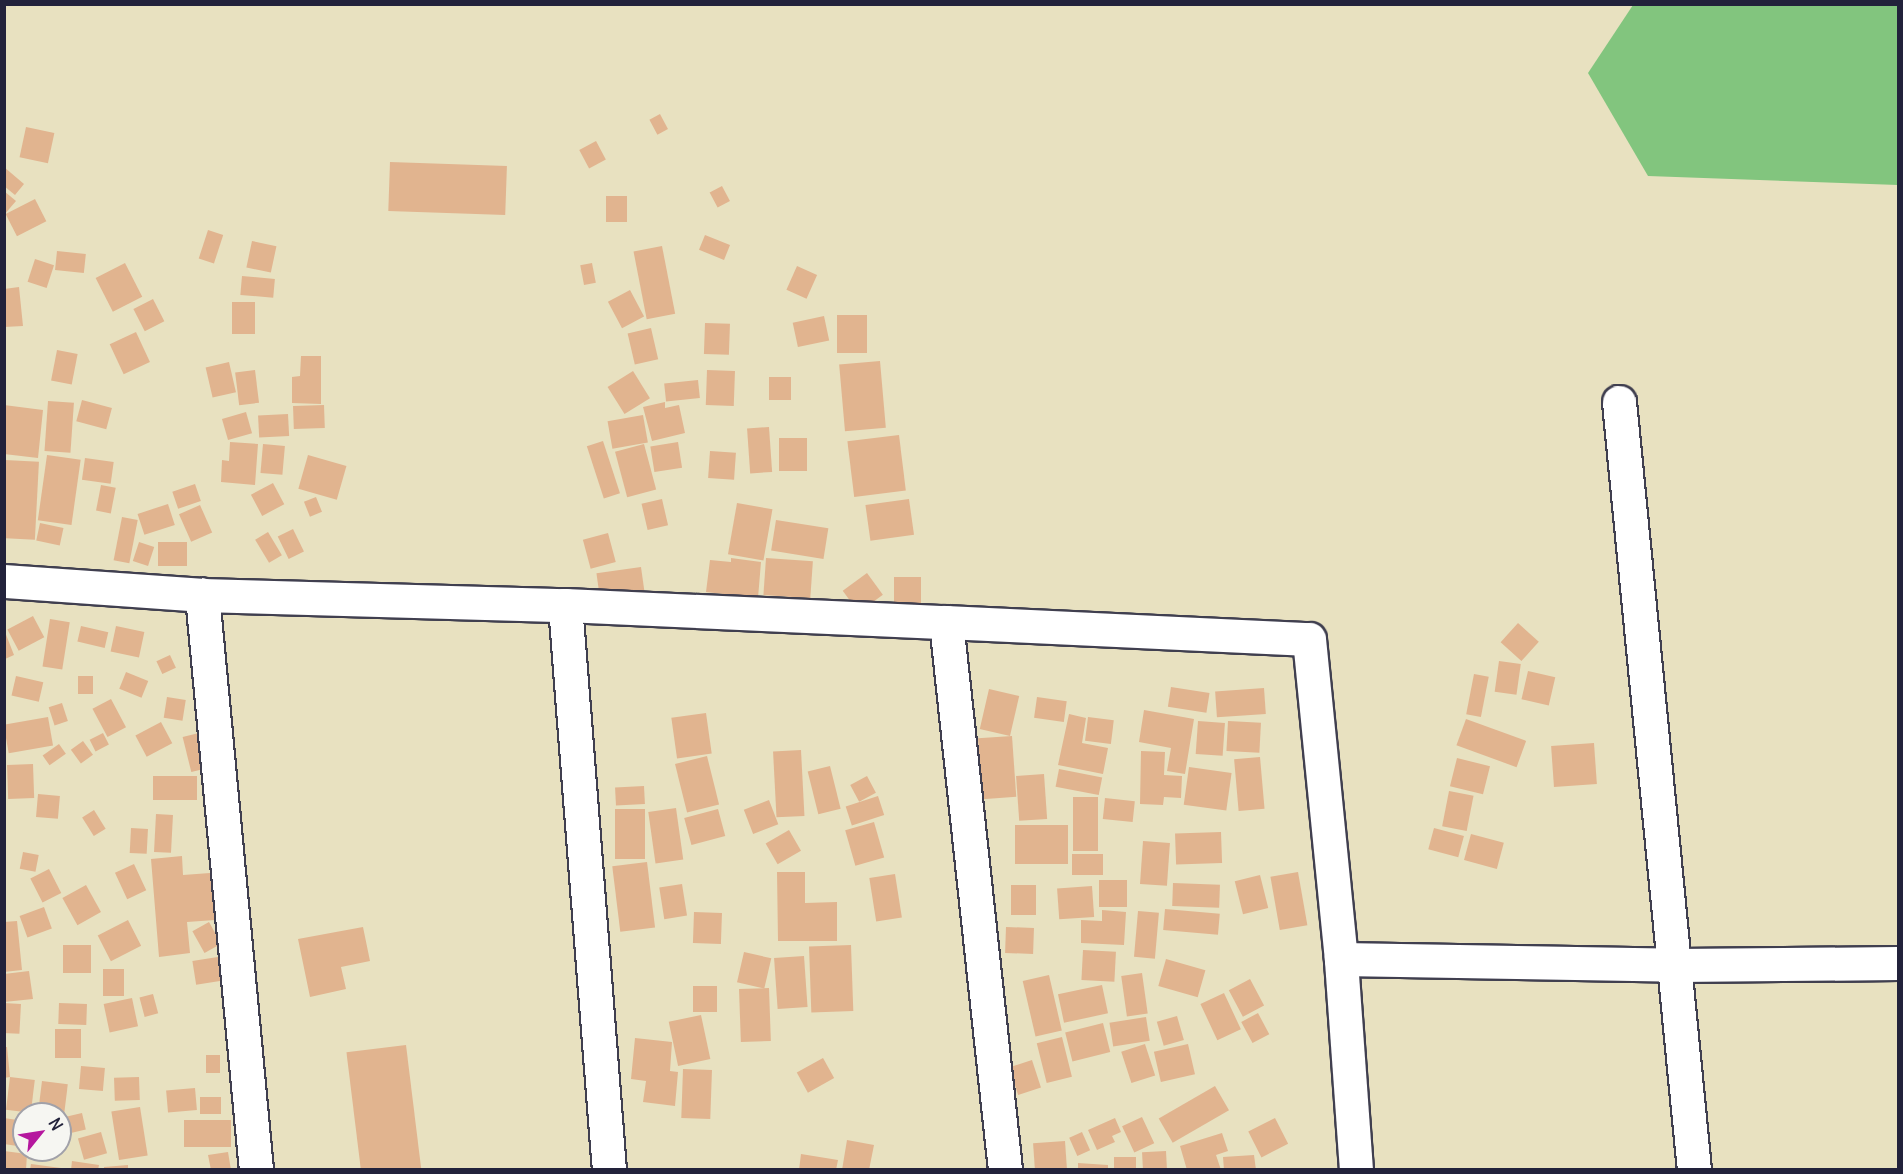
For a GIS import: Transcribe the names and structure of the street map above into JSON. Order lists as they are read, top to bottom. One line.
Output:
{"north":"top right"}
